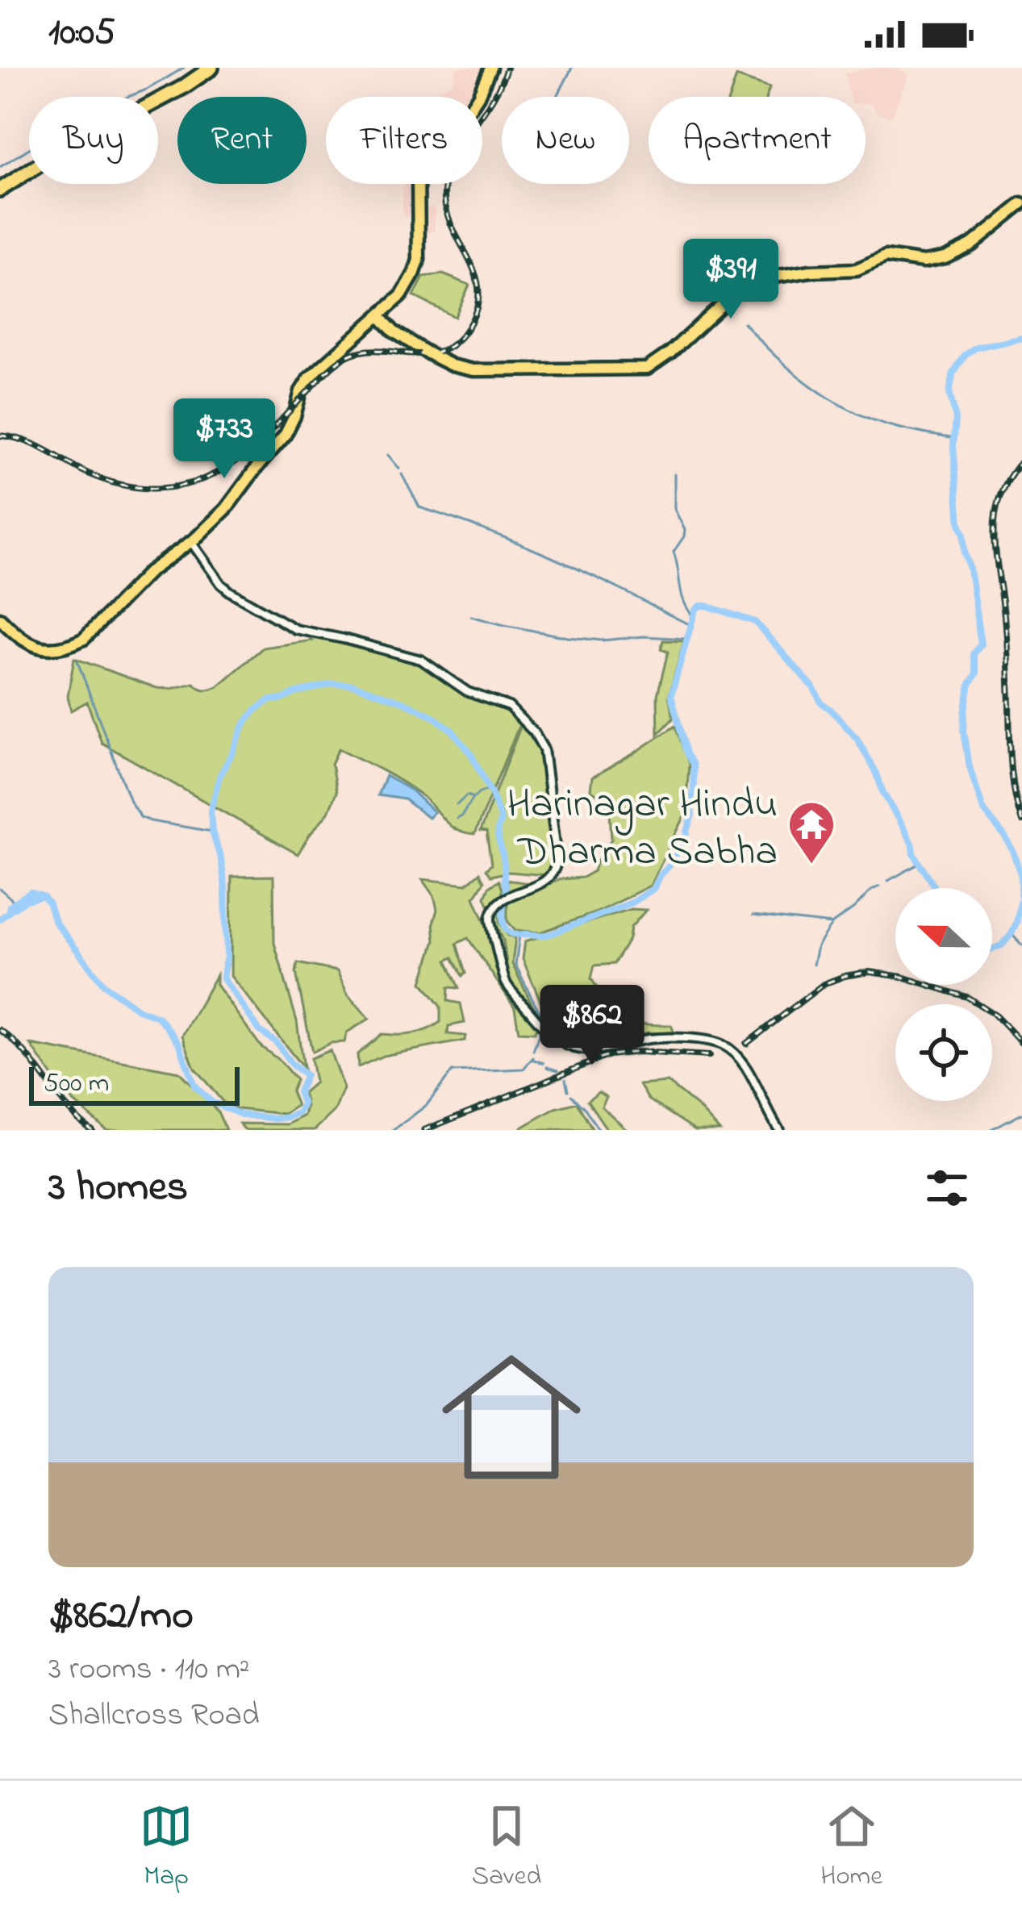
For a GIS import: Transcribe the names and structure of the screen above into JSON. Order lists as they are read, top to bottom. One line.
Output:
{"places":{"temple":["Harinagar Hindu Dharma Sabha"]},"scale_bar":"500 m","north":"left","page":{"status":"10:05","chip":["Buy","Rent","Filters","New","Apartment"],"price":["$391","$733","$862"],"scale":"500 m","heading":"3 homes","list":[{"name":"$862/mo","note":"3 rooms · 110 m² · Shallcross Road"}],"tabs":["Map","Saved","Home"]}}
